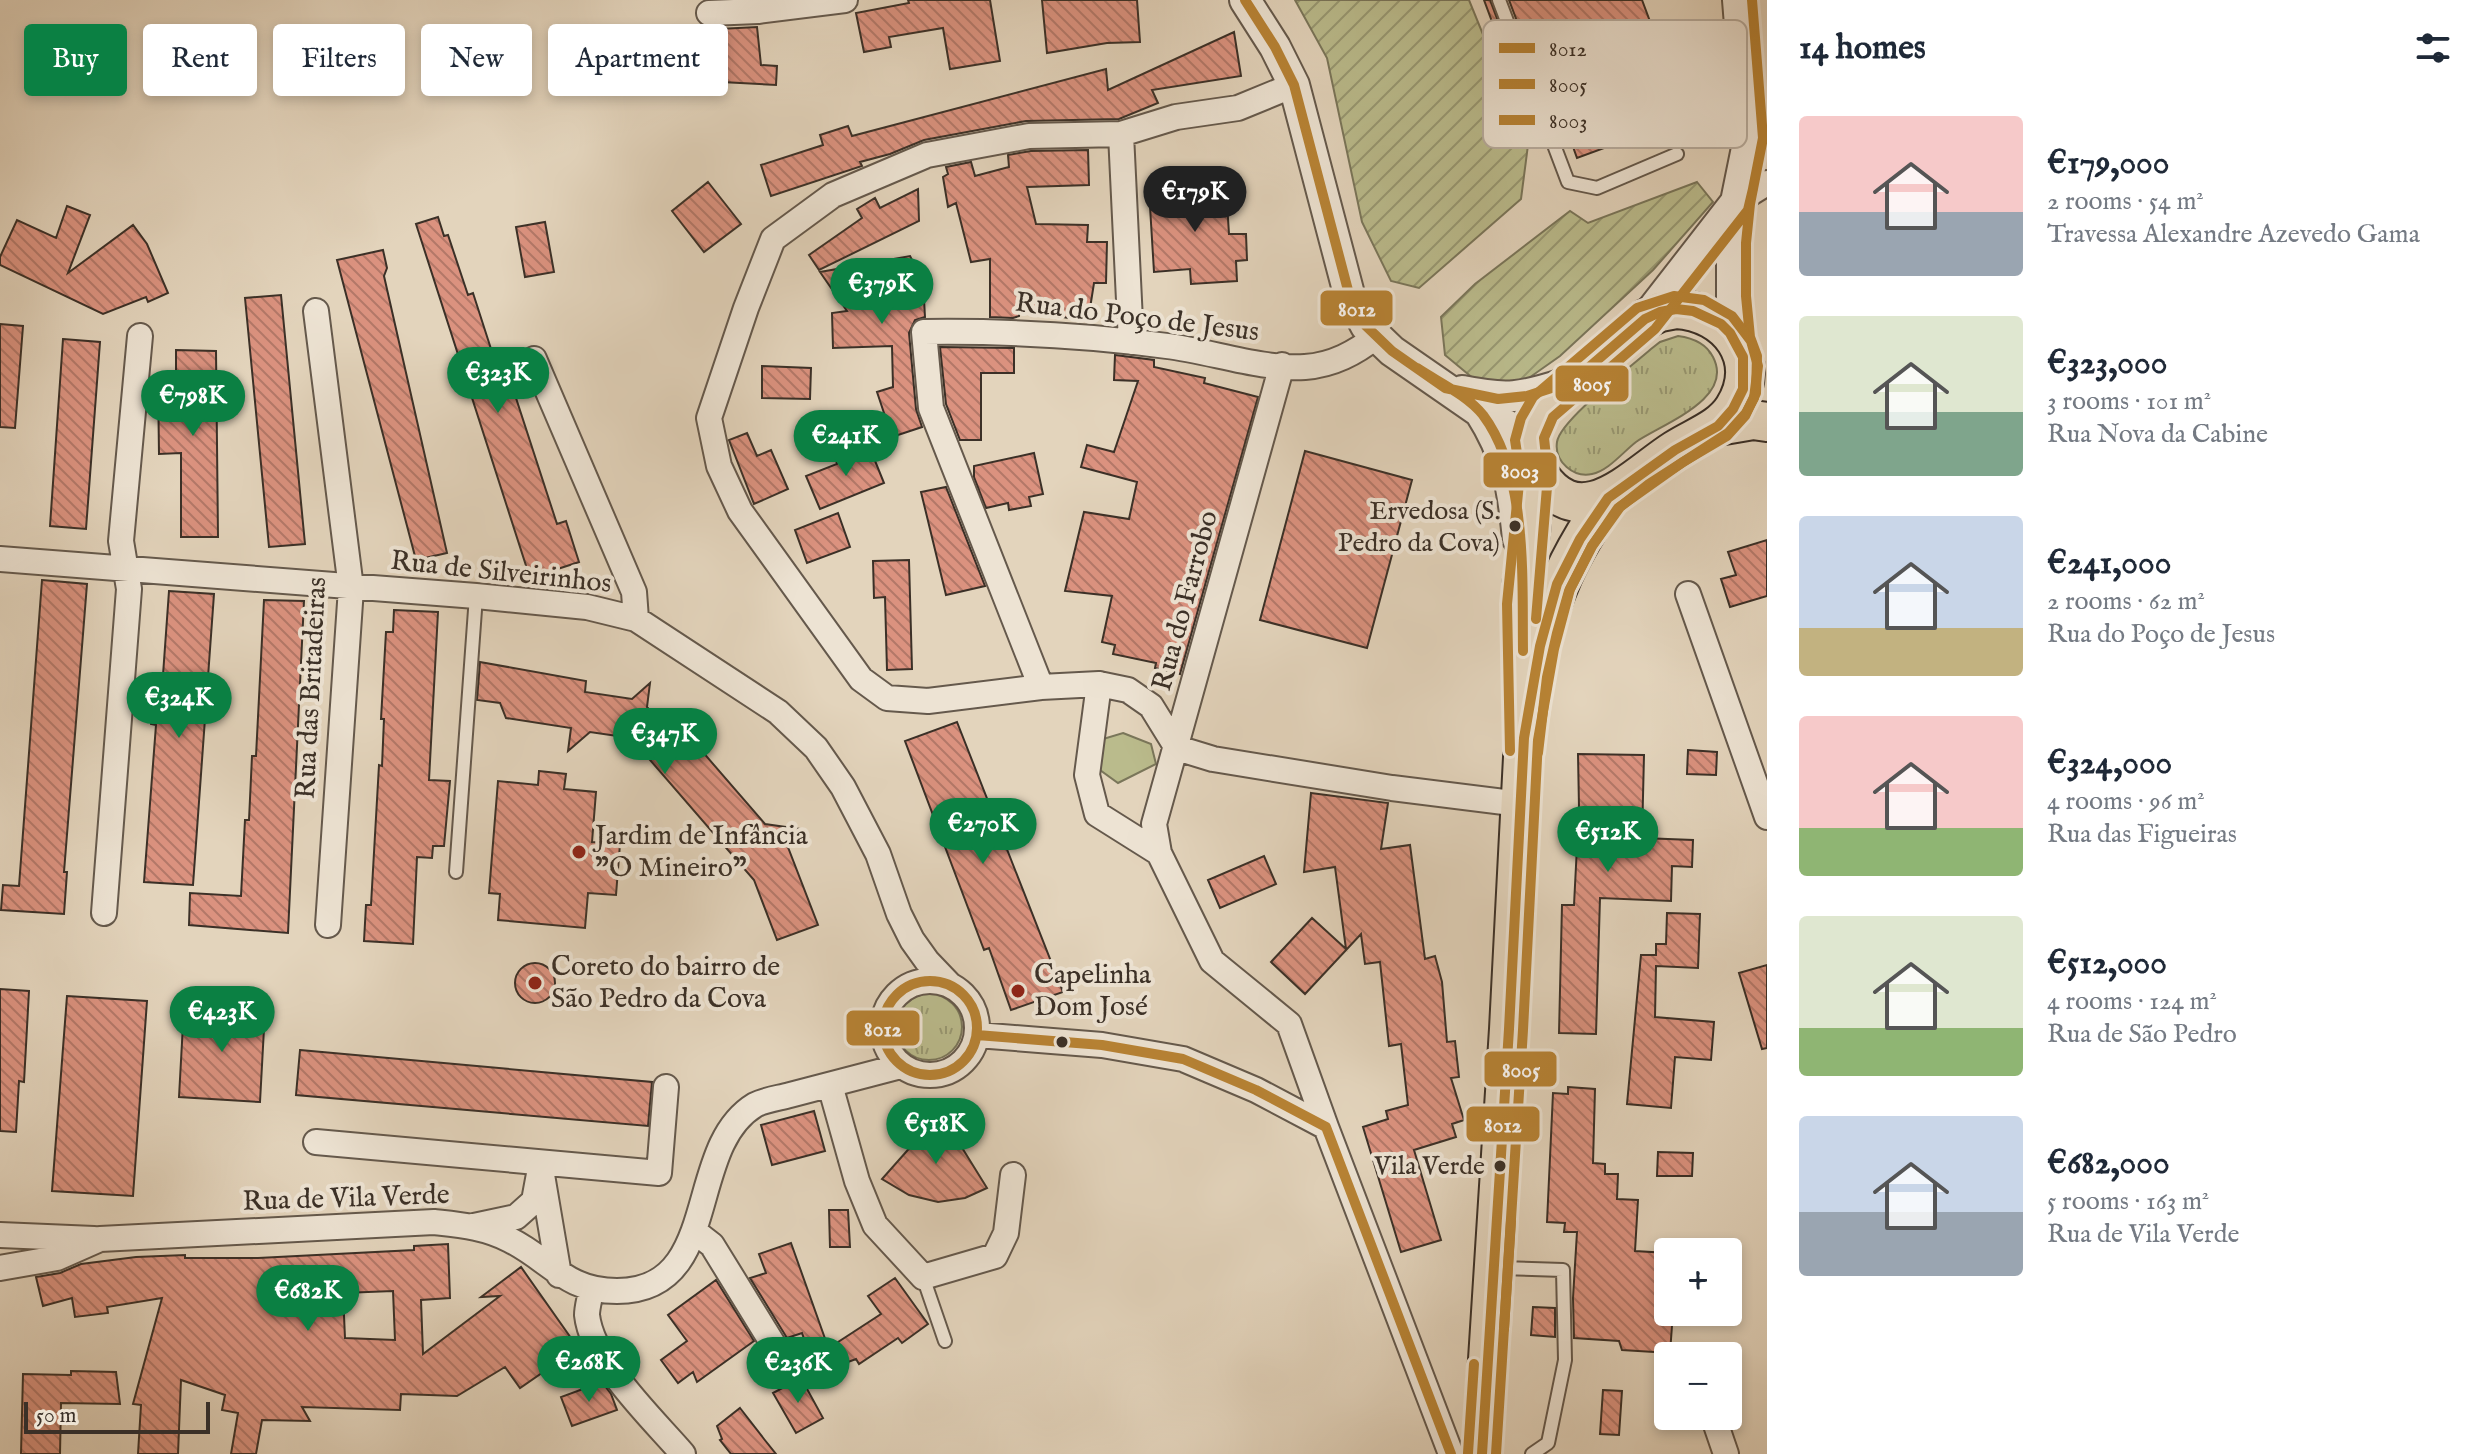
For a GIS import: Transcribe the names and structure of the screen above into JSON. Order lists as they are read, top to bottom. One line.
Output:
{"streets":{"street":["Rua do Poço de Jesus","Rua de Silveirinhos","Rua do Farrobo","Rua das Britadeiras","Rua de Vila Verde"]},"crossings":[["Rua do Poço de Jesus","Rua do Farrobo"],["Rua de Silveirinhos","Rua das Britadeiras"],["Rua de Silveirinhos","Rua de Vila Verde"]],"places":["Ervedosa (S. Pedro da Cova)","Jardim de Infância \"O Mineiro\"","Coreto do bairro de São Pedro da Cova","Capelinha Dom José","Vila Verde"],"lines":["transit line 8012","transit line 8005","transit line 8003"],"legend":["8012","8005","8003"],"scale_bar":"50 m","page":{"heading":"14 homes","chip":["Buy","Rent","Filters","New","Apartment"],"list":[{"name":"€179,000","note":"2 rooms · 54 m² · Travessa Alexandre Azevedo Gama"},{"name":"€323,000","note":"3 rooms · 101 m² · Rua Nova da Cabine"},{"name":"€241,000","note":"2 rooms · 62 m² · Rua do Poço de Jesus"},{"name":"€324,000","note":"4 rooms · 96 m² · Rua das Figueiras"},{"name":"€512,000","note":"4 rooms · 124 m² · Rua de São Pedro"},{"name":"€682,000","note":"5 rooms · 163 m² · Rua de Vila Verde"}],"price":["€179K","€379K","€323K","€798K","€241K","€324K","€347K","€270K","€512K","€423K","€518K","€682K","€268K","€236K"],"map_buttons":["+","−"],"scale":"50 m"}}
